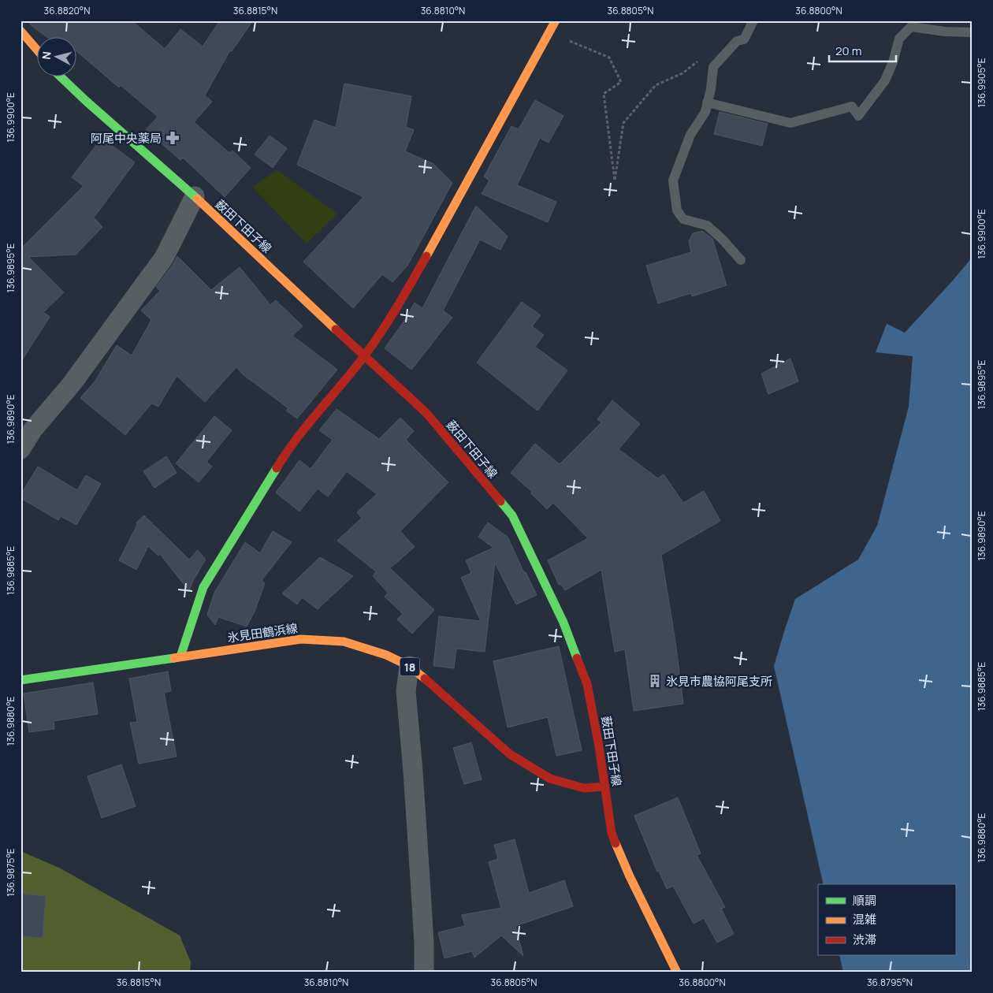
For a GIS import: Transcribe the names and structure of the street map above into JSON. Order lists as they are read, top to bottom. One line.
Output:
{"streets":{"main road":["薮田下田子線","氷見田鶴浜線","18"]},"crossings":[["薮田下田子線","氷見田鶴浜線"]],"places":{"pharmacy":["阿尾中央薬局"],"building":["氷見市農協阿尾支所"]},"legend":["順調","混雑","渋滞"],"scale_bar":"20 m","north":"left","coordinates":["36.8820°N","36.8815°N","36.8810°N","36.8805°N","36.8800°N","136.9905°E","136.9900°E","136.9895°E","136.9890°E","136.9885°E","136.9880°E","136.9875°E","36.8795°N"]}
